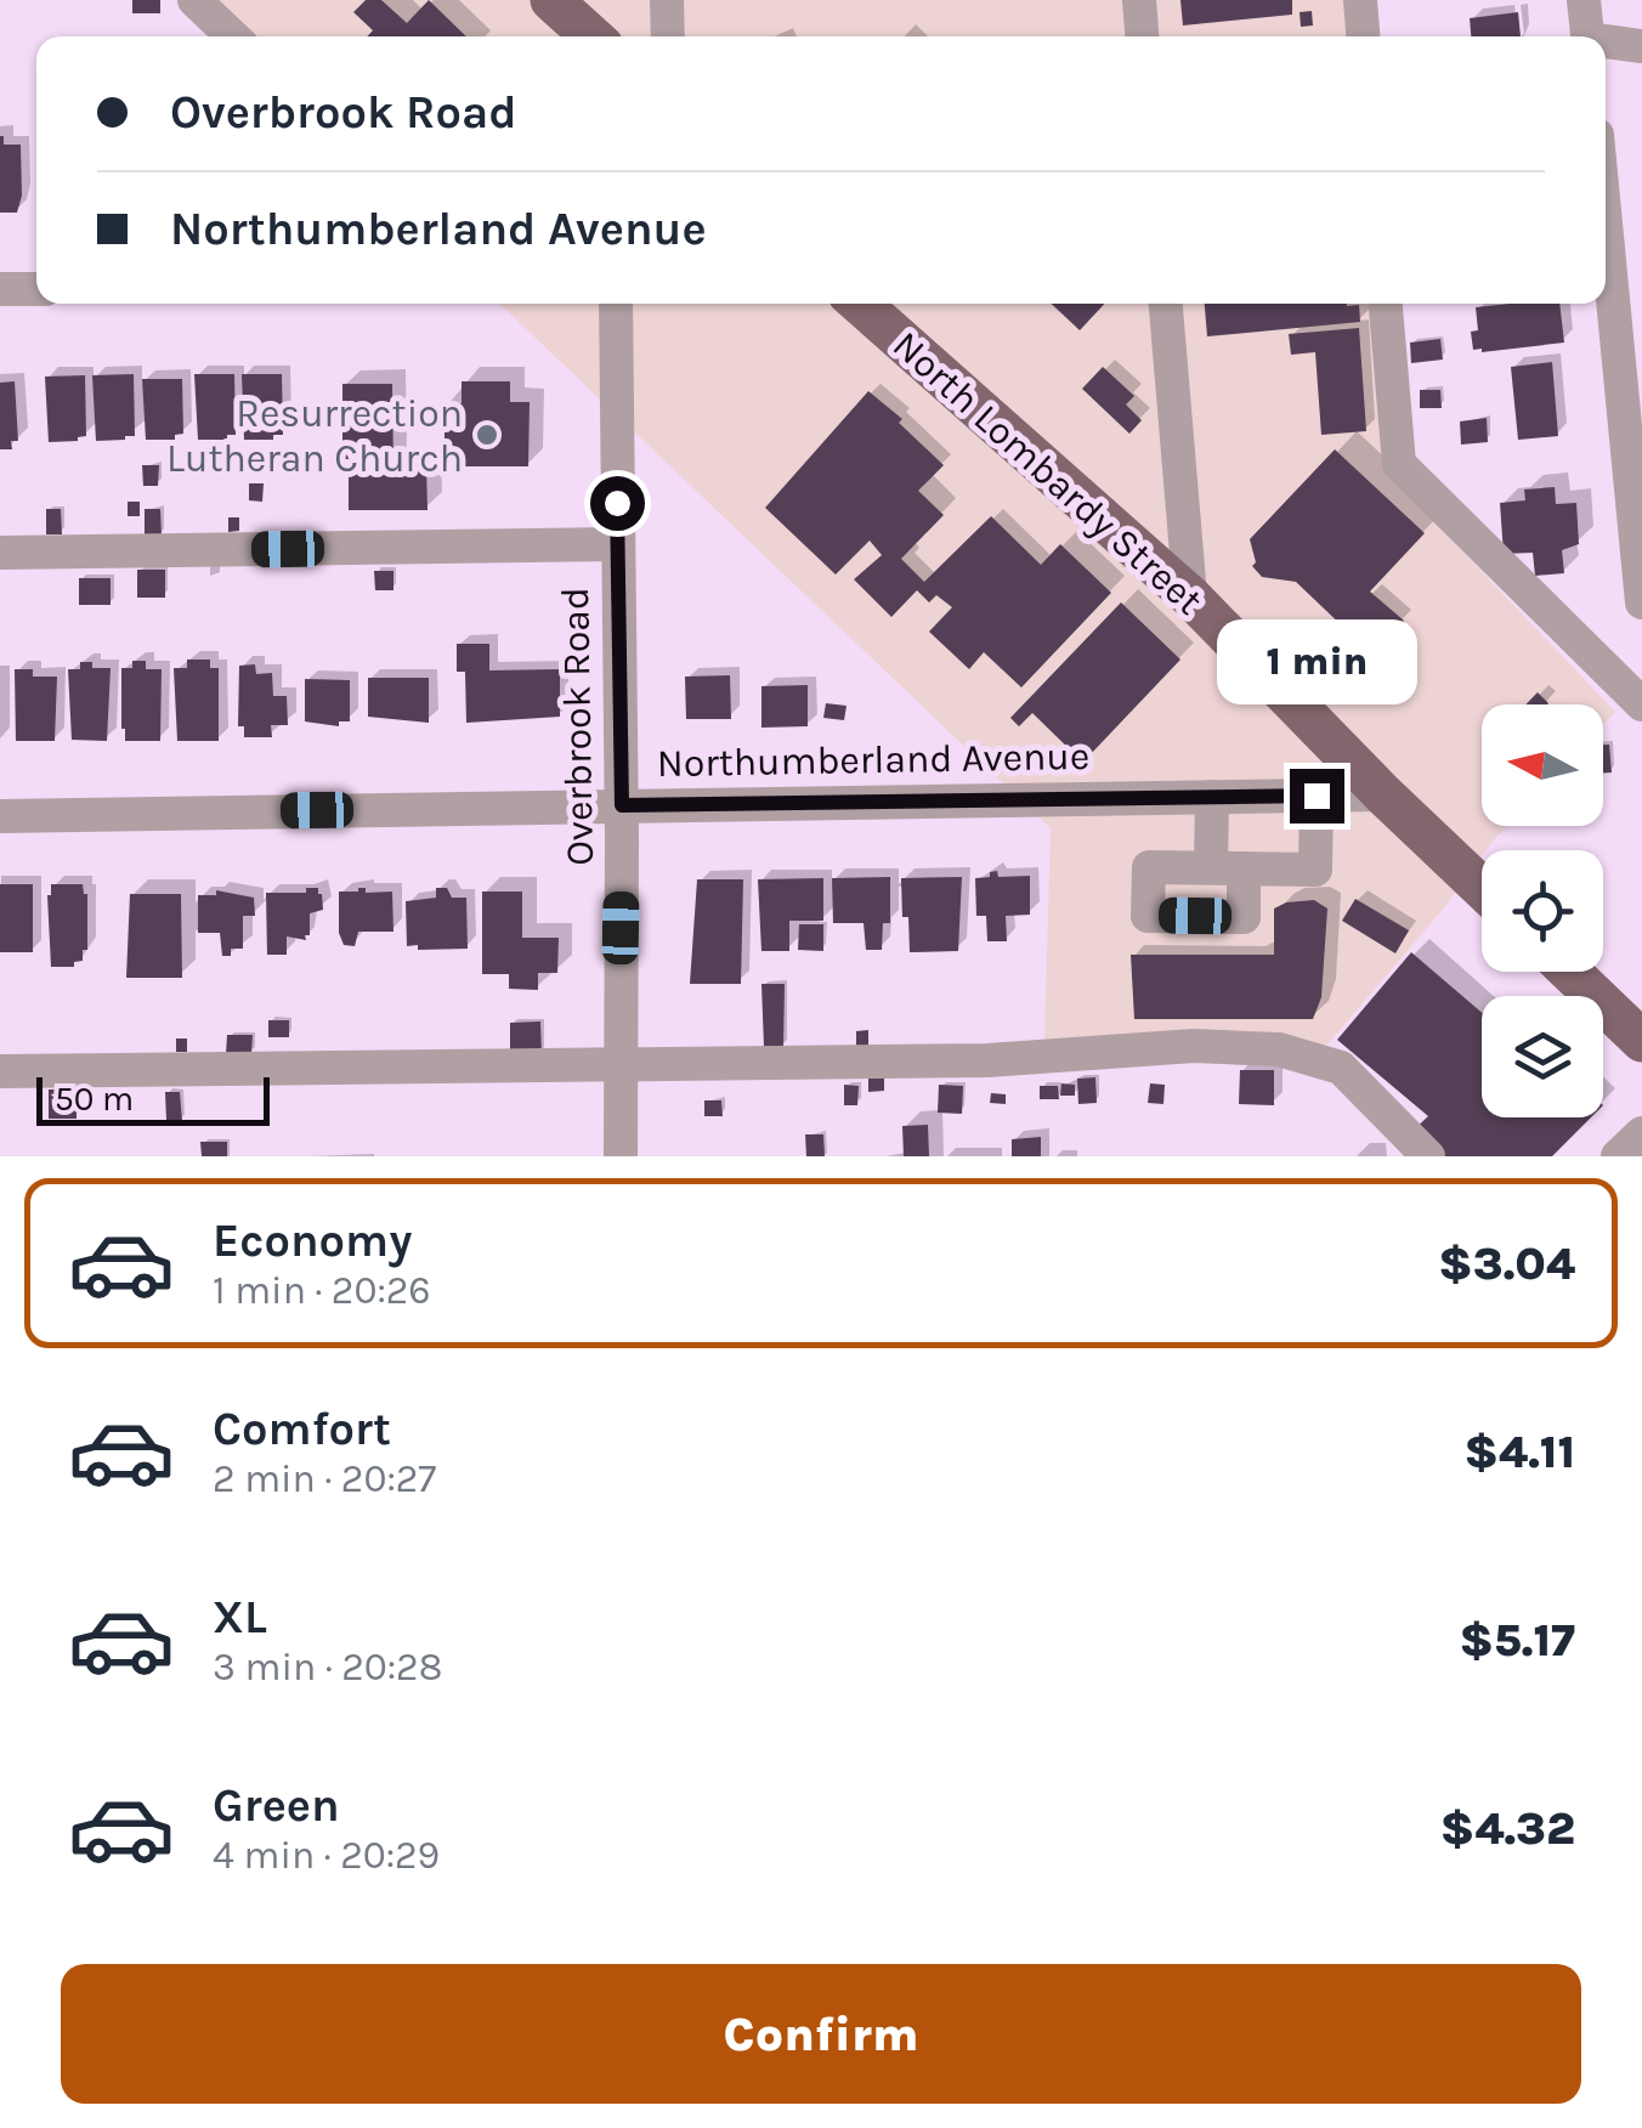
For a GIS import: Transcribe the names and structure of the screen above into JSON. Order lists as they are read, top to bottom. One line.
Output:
{"streets":{"main road":["North Lombardy Street"],"street":["Overbrook Road","Northumberland Avenue"]},"crossings":[["North Lombardy Street","Northumberland Avenue"],["Overbrook Road","Northumberland Avenue"]],"places":["Resurrection Lutheran Church"],"scale_bar":"50 m","north":"left","page":{"banner":["Overbrook Road","Northumberland Avenue"],"bubble":"1 min","scale":"50 m","list":[{"name":"Economy","note":"1 min · 20:26","value":"$3.04"},{"name":"Comfort","note":"2 min · 20:27","value":"$4.11"},{"name":"XL","note":"3 min · 20:28","value":"$5.17"},{"name":"Green","note":"4 min · 20:29","value":"$4.32"}],"buttons":"Confirm"}}
